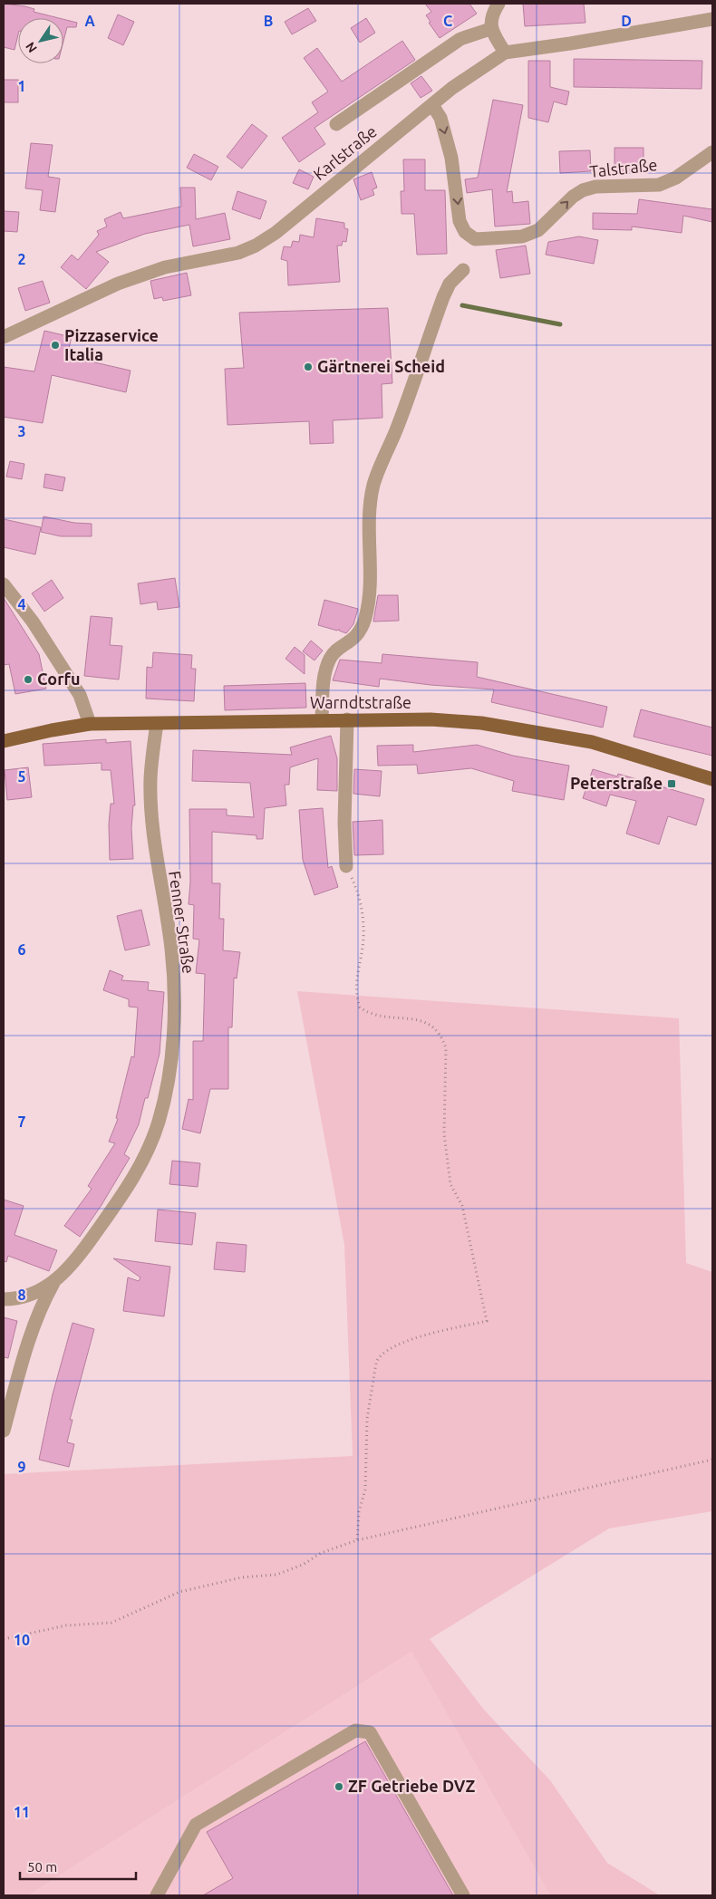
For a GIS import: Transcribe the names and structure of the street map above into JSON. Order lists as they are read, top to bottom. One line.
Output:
{"streets":{"main road":["Warndtstraße"],"street":["Karlstraße","Talstraße","Fenner Straße"]},"crossings":[["Karlstraße","Talstraße"],["Warndtstraße","Fenner Straße"]],"places":{"other":["Pizzaservice Italia","Gärtnerei Scheid","Corfu","ZF Getriebe DVZ"],"transit":["Peterstraße"]},"scale_bar":"50 m","north":"bottom left","grid":{"columns":["A","B","C","D"],"rows":["1","2","3","4","5","6","7","8","9","10","11"]}}
